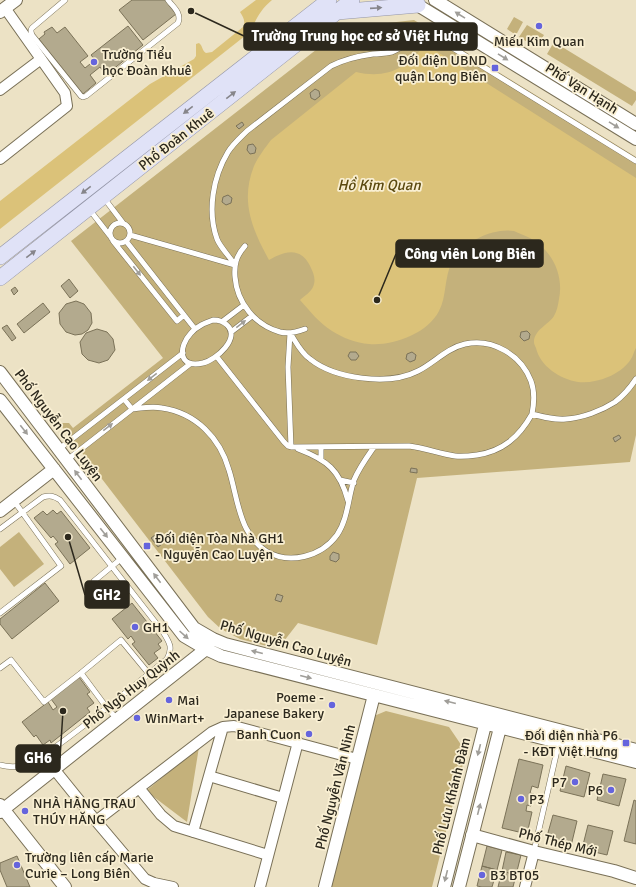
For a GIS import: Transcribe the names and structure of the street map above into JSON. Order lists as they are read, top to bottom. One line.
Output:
{"streets":{"main road":["Phố Đoàn Khuê"],"street":["Phố Vạn Hạnh","Phố Nguyễn Cao Luyện","Phố Ngô Huy Quỳnh","Phố Nguyễn Văn Ninh","Phố Lưu Khánh Đàm","Phố Thép Mới"]},"crossings":[["Phố Nguyễn Cao Luyện","Phố Ngô Huy Quỳnh"],["Phố Nguyễn Cao Luyện","Phố Nguyễn Văn Ninh"],["Phố Nguyễn Cao Luyện","Phố Lưu Khánh Đàm"]],"water":["Hồ Kim Quan"],"places":{"other":["Trường Trung học cơ sở Việt Hưng","Miếu Kim Quan","Trường Tiểu học Đoàn Khuê","Công viên Long Biên","GH2","GH1","Mai","Poeme - Japanese Bakery","GH6","WinMart+","Banh Cuon","P7","P6","P3","NHÀ HÀNG TRAU THÚY HĂNG","Trường liên cấp Marie Curie – Long Biên","B3 BT05"],"transit":["Đối diện UBND quận Long Biên","Đối diện Tòa Nhà GH1 - Nguyễn Cao Luyện","Đối diện nhà P6 - KĐT Việt Hưng"]}}
